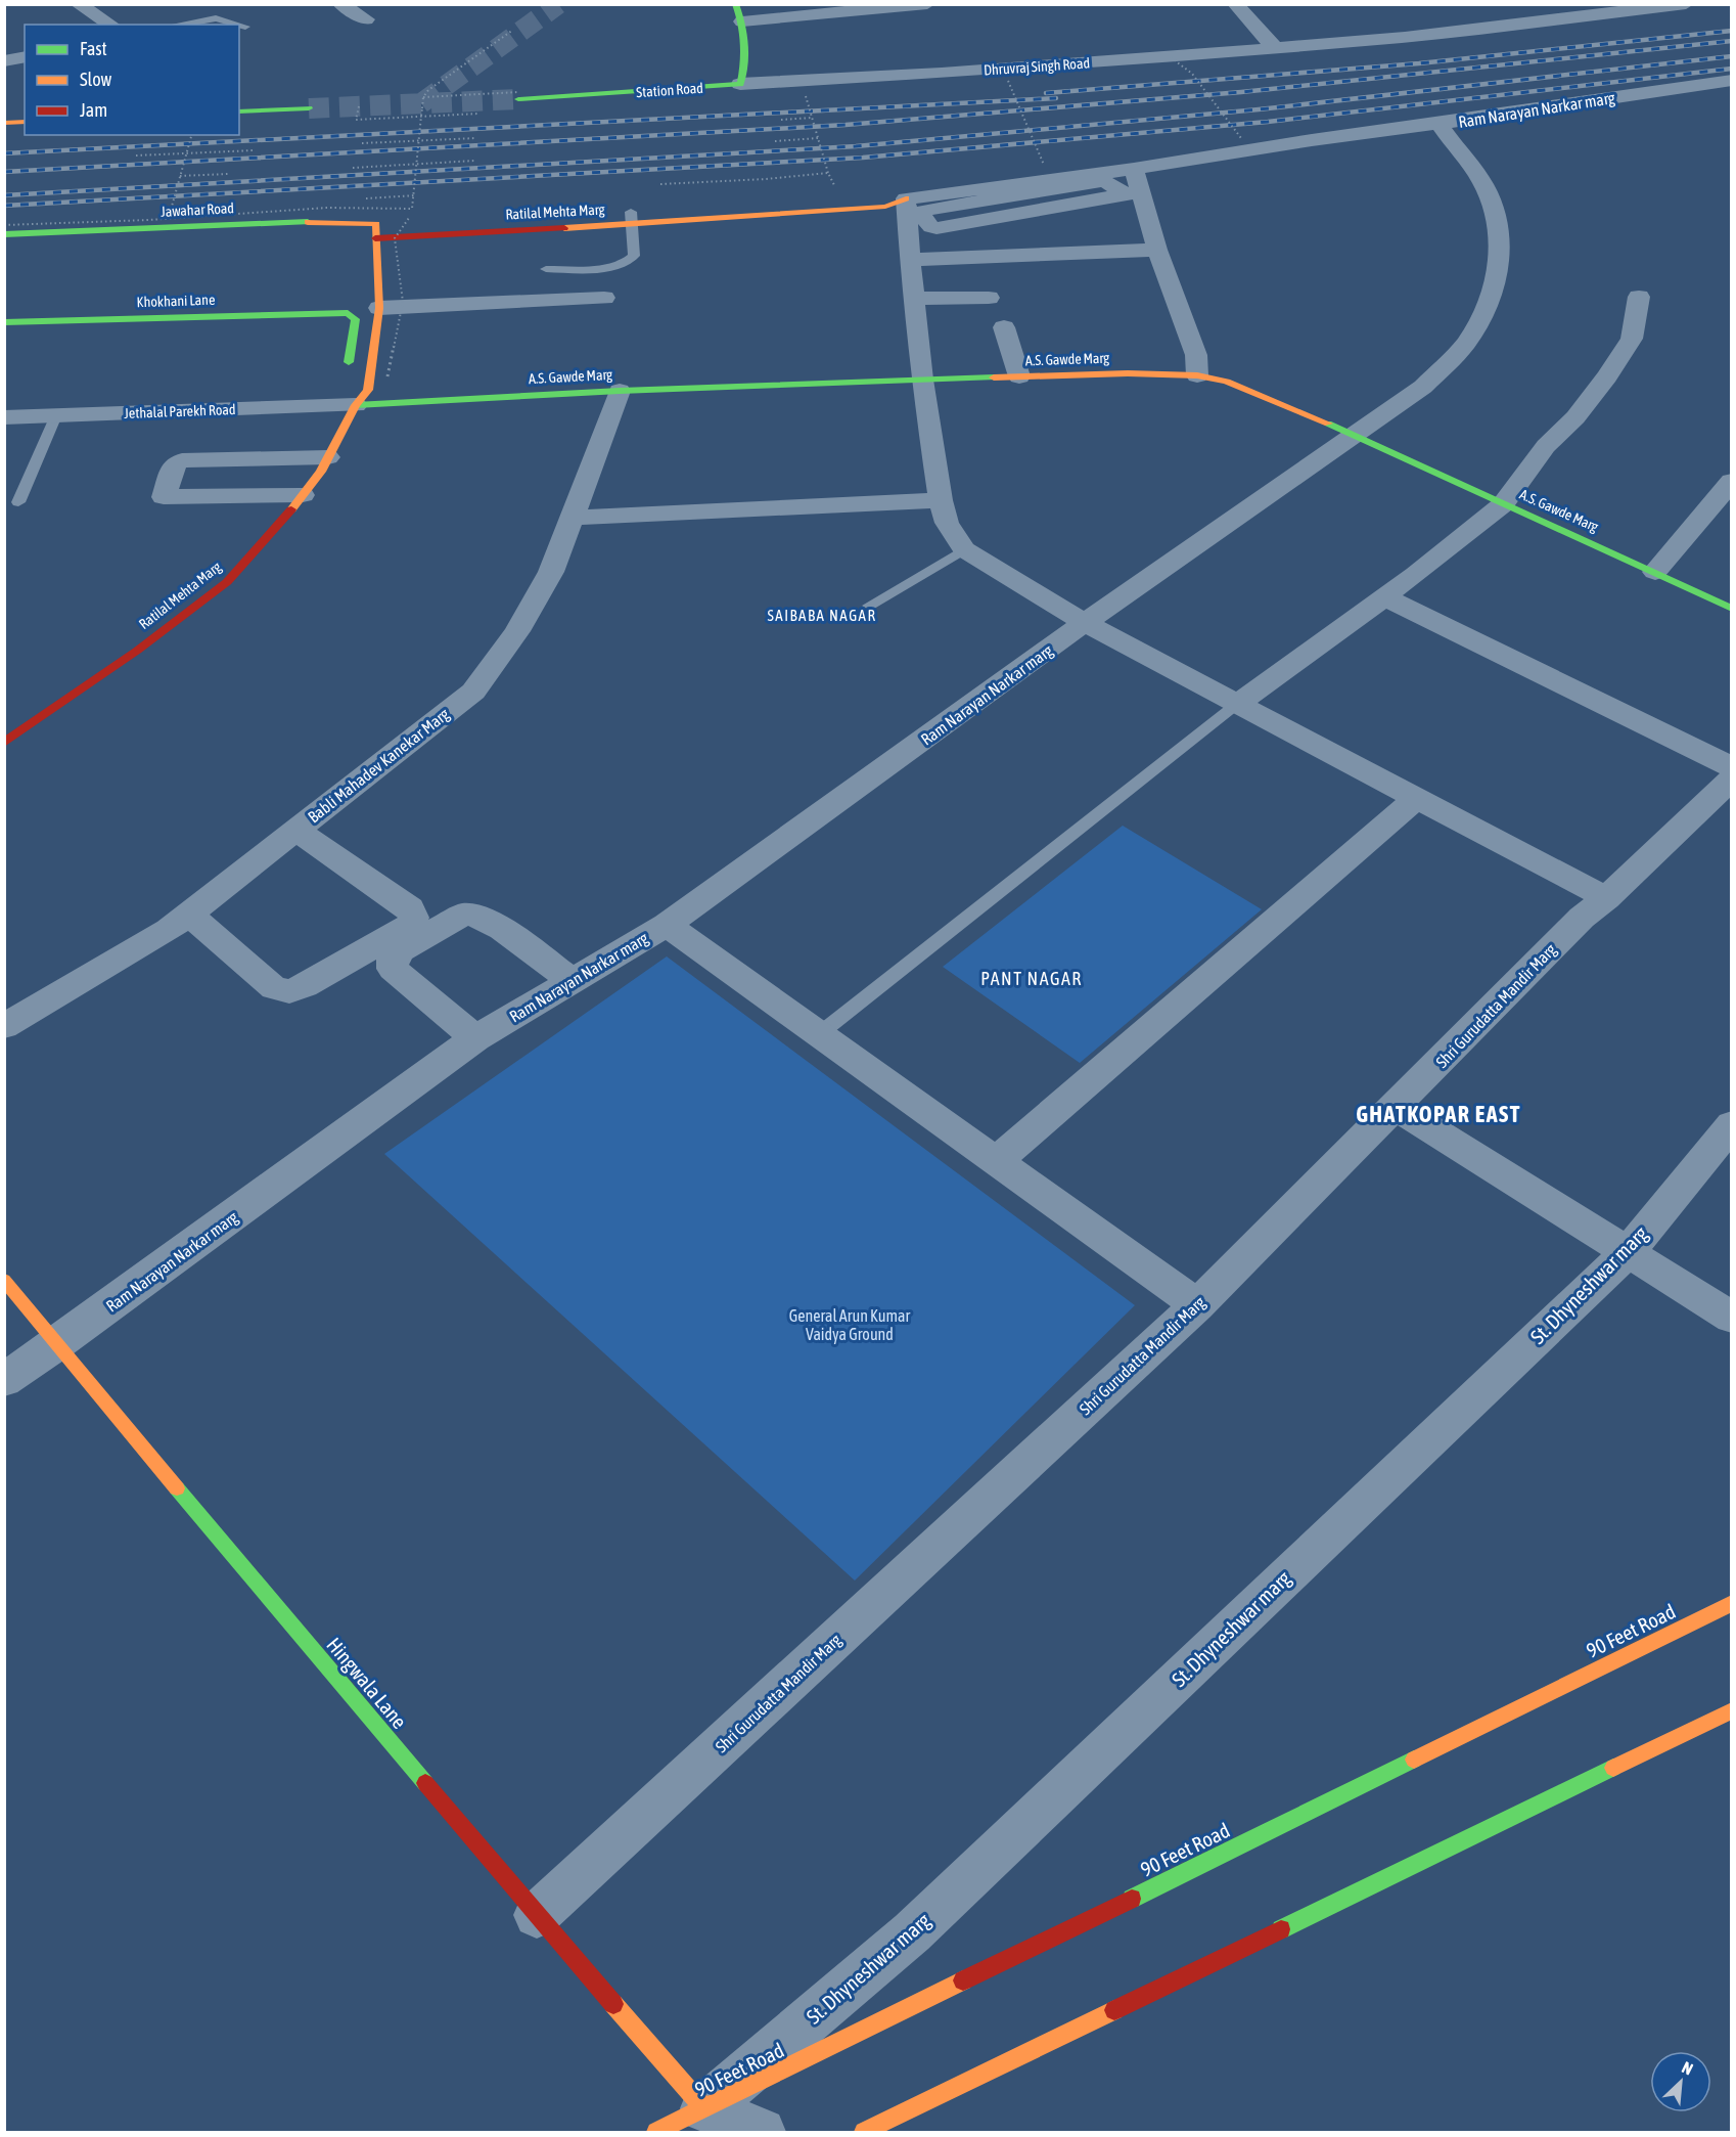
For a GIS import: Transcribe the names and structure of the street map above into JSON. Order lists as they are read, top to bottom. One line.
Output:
{"streets":{"street":["Dhruvraj Singh Road","Station Road","Ram Narayan Narkar marg","Jawahar Road","Ratilal Mehta Marg","Khokhani Lane","A.S. Gawde Marg","Jethalal Parekh Road","Babli Mahadev Kanekar Marg","Shri Gurudatta Mandir Marg","St. Dhyneshwar marg","90 Feet Road","Hingwala Lane"]},"crossings":[["Dhruvraj Singh Road","Station Road"],["Ram Narayan Narkar marg","A.S. Gawde Marg"],["Ram Narayan Narkar marg","Hingwala Lane"],["Jawahar Road","Ratilal Mehta Marg"],["Ratilal Mehta Marg","Khokhani Lane"],["Ratilal Mehta Marg","A.S. Gawde Marg"],["Ratilal Mehta Marg","Jethalal Parekh Road"],["A.S. Gawde Marg","Jethalal Parekh Road"],["A.S. Gawde Marg","Babli Mahadev Kanekar Marg"],["Shri Gurudatta Mandir Marg","Hingwala Lane"],["St. Dhyneshwar marg","90 Feet Road"],["St. Dhyneshwar marg","Hingwala Lane"],["90 Feet Road","Hingwala Lane"]],"districts":["SAIBABA NAGAR","PANT NAGAR","GHATKOPAR EAST"],"parks":["General Arun Kumar Vaidya Ground"],"legend":["Fast","Slow","Jam"],"north":"top right"}
